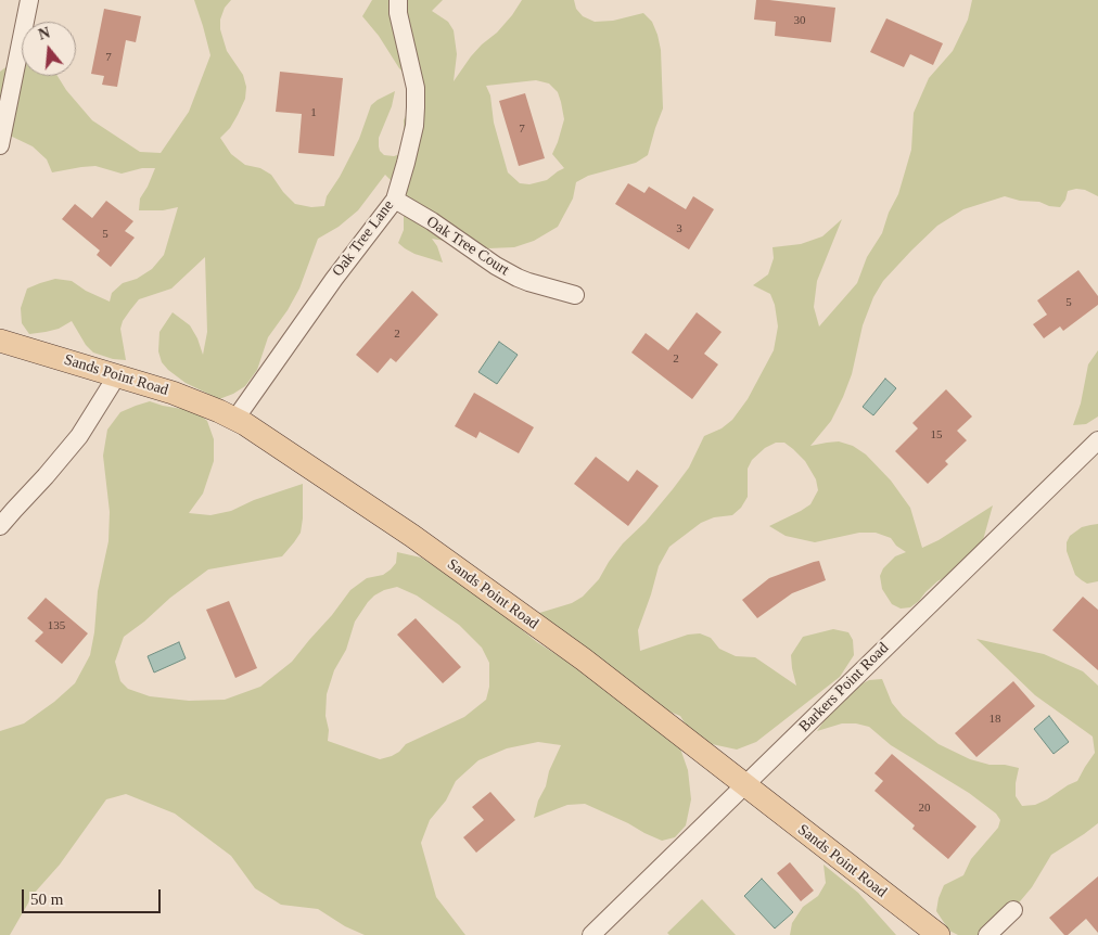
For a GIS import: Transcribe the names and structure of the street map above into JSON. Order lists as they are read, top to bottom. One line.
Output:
{"streets":{"main road":["Sands Point Road"],"street":["Oak Tree Lane","Oak Tree Court","Barkers Point Road"]},"crossings":[["Oak Tree Lane","Oak Tree Court"],["Oak Tree Lane","Sands Point Road"],["Sands Point Road","Barkers Point Road"]],"house_numbers":["30","7","1","7","3","5","5","2","2","15","135","18","20"],"scale_bar":"50 m","north":"top"}
